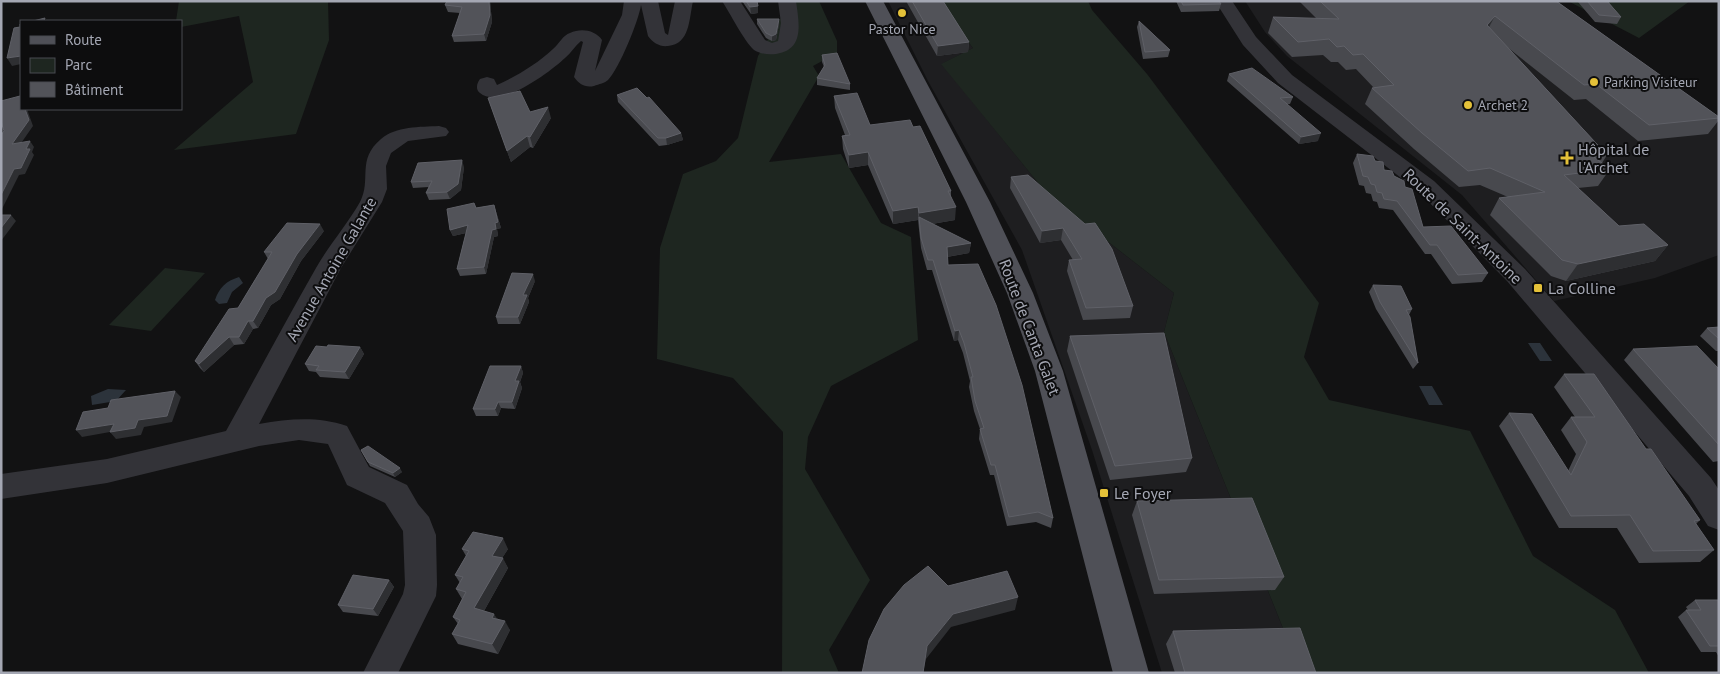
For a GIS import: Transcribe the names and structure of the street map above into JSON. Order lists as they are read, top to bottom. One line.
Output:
{"streets":{"main road":["Route de Canta Galet"],"street":["Route de Saint-Antoine","Avenue Antoine Galante"]},"places":{"other":["Pastor Nice","Parking Visiteur","Archet 2"],"health":["Hôpital de l'Archet"],"transit":["La Colline","Le Foyer"]},"legend":["Route","Parc","Bâtiment"]}
